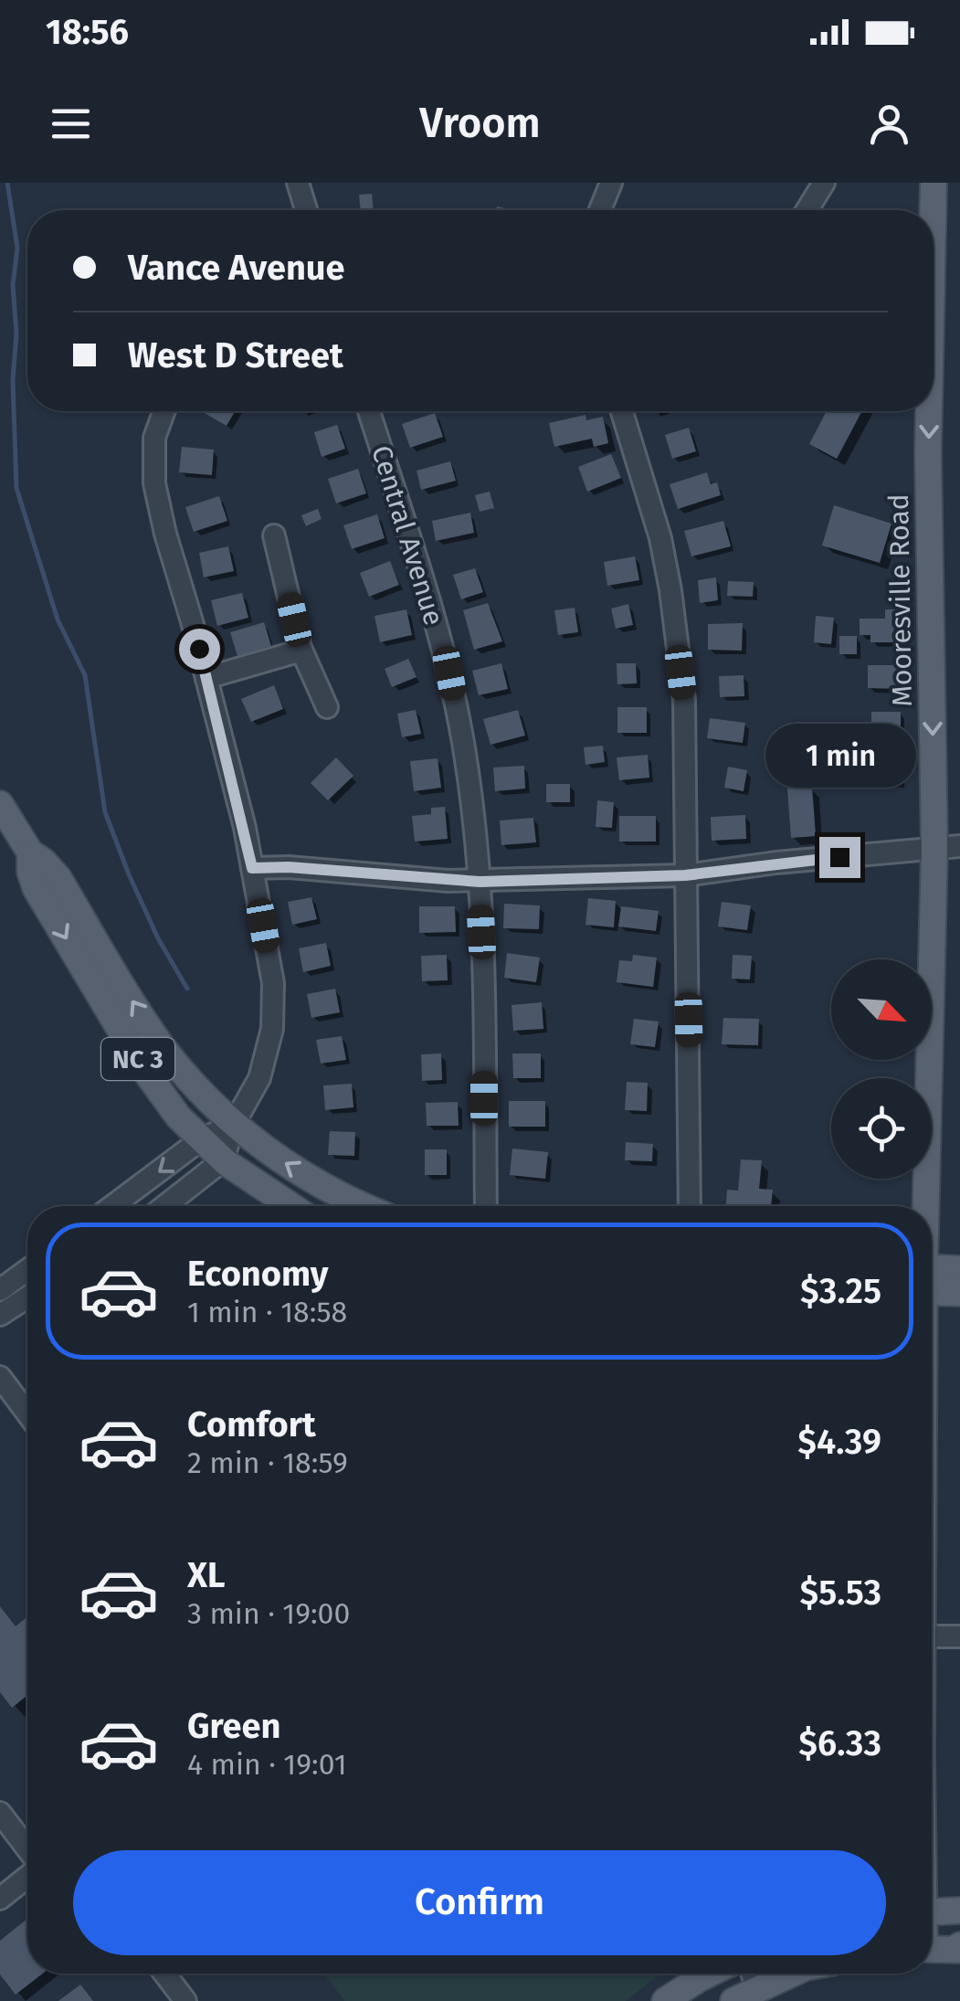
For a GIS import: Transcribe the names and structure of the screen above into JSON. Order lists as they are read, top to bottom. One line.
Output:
{"streets":{"main road":["Mooresville Road","NC 3"],"street":["Central Avenue"]},"one_way":["Mooresville Road"],"north":"bottom right","page":{"status":"18:56","header":"Vroom","banner":["Vance Avenue","West D Street"],"bubble":"1 min","list":[{"name":"Economy","note":"1 min · 18:58","value":"$3.25"},{"name":"Comfort","note":"2 min · 18:59","value":"$4.39"},{"name":"XL","note":"3 min · 19:00","value":"$5.53"},{"name":"Green","note":"4 min · 19:01","value":"$6.33"}],"buttons":"Confirm"}}
